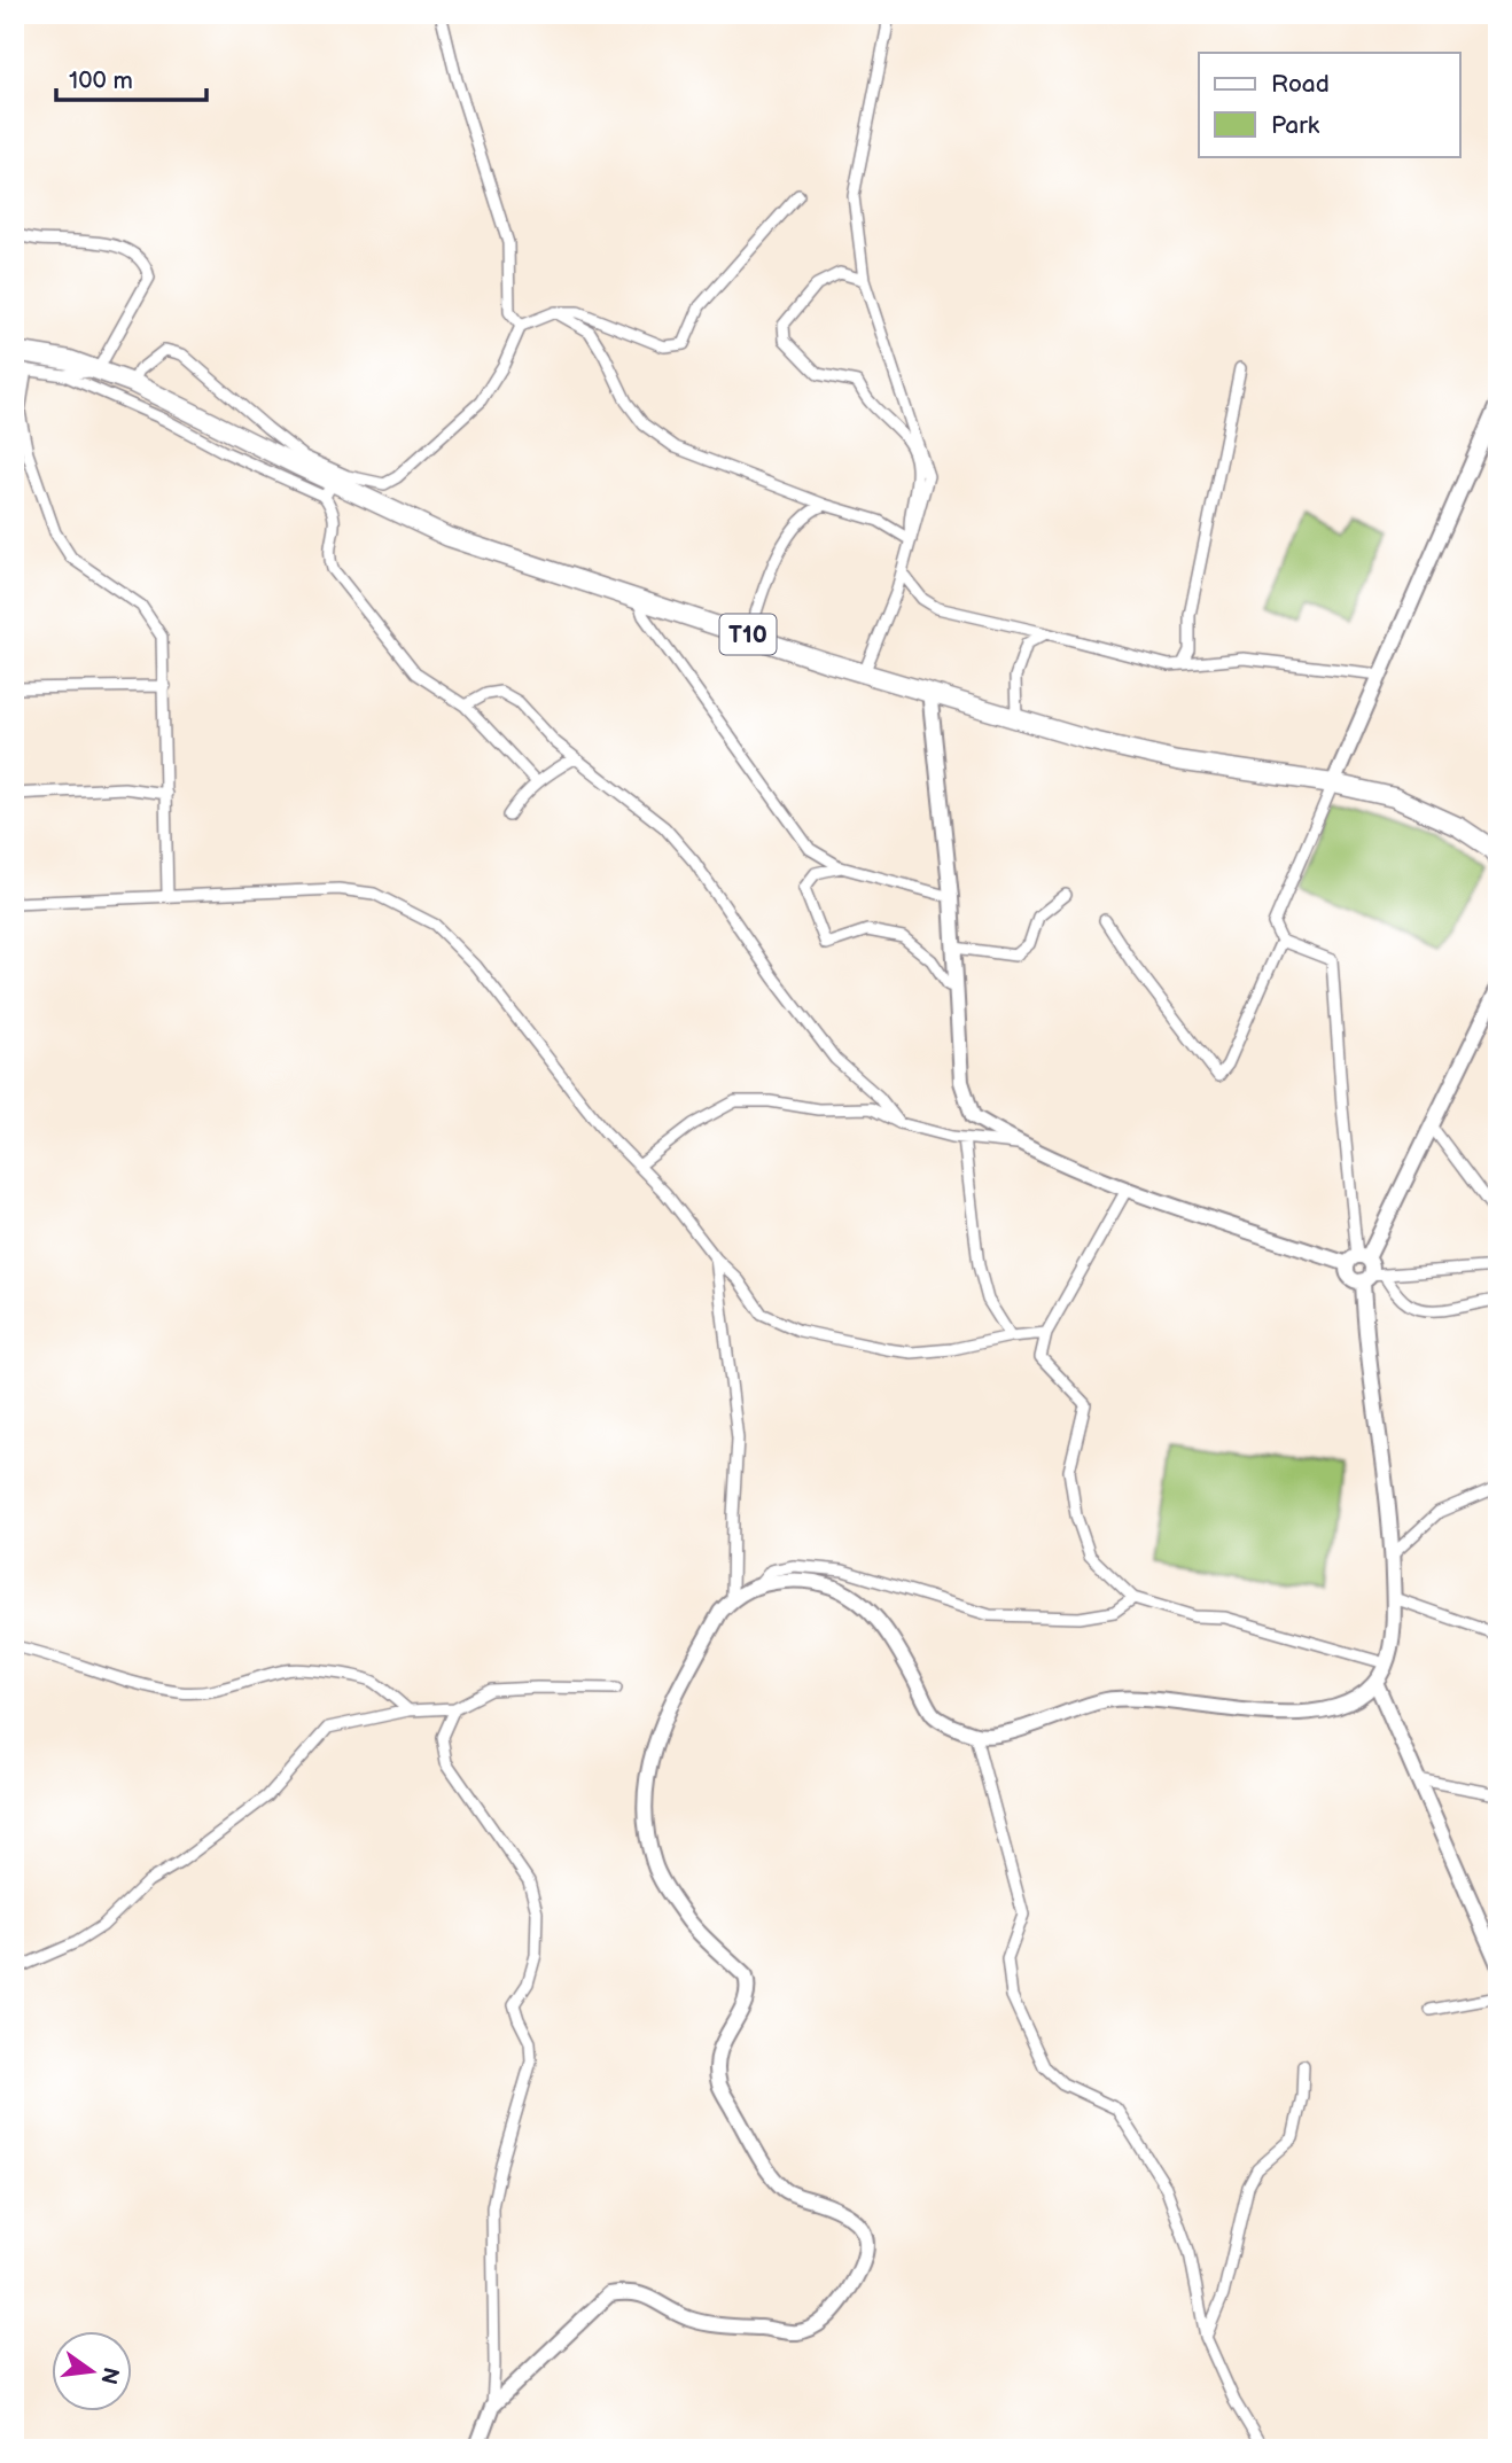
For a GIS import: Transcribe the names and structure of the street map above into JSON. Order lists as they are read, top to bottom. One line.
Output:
{"streets":{"highway":["T10"]},"legend":["Road","Park"],"scale_bar":"100 m","north":"right"}
